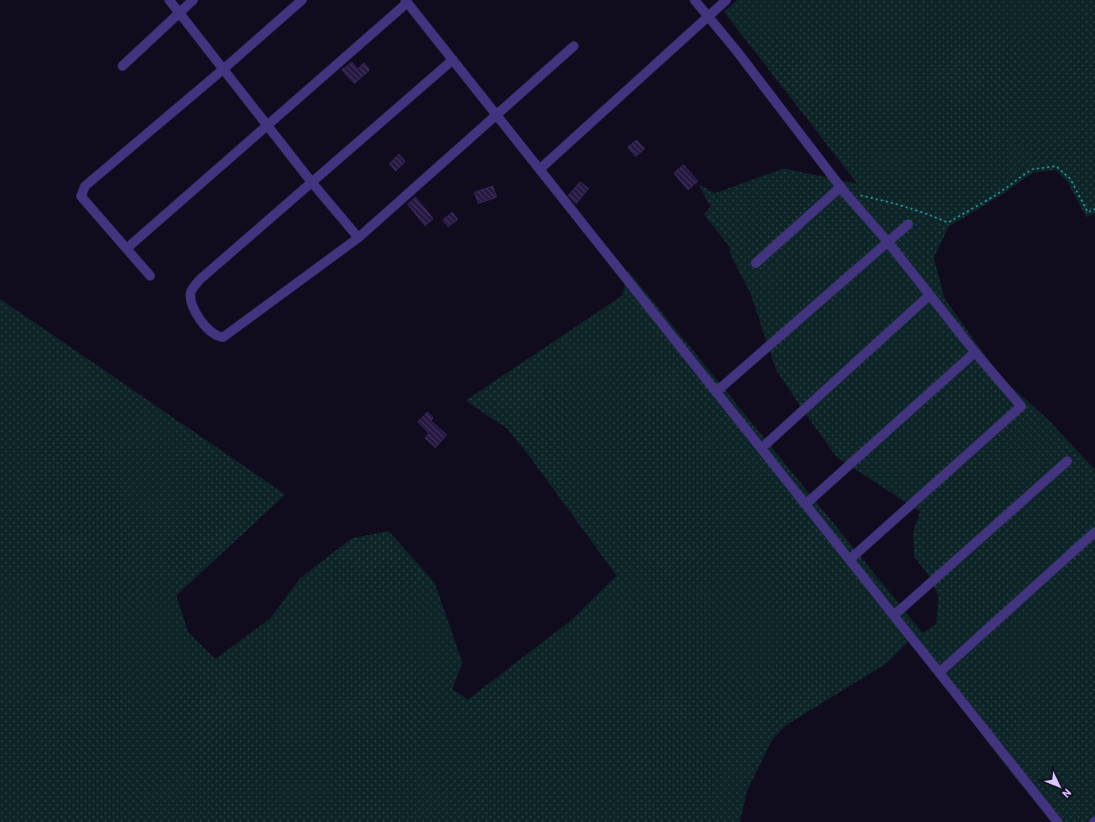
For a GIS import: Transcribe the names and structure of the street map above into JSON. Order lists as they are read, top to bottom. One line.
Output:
{"north":"bottom right"}
